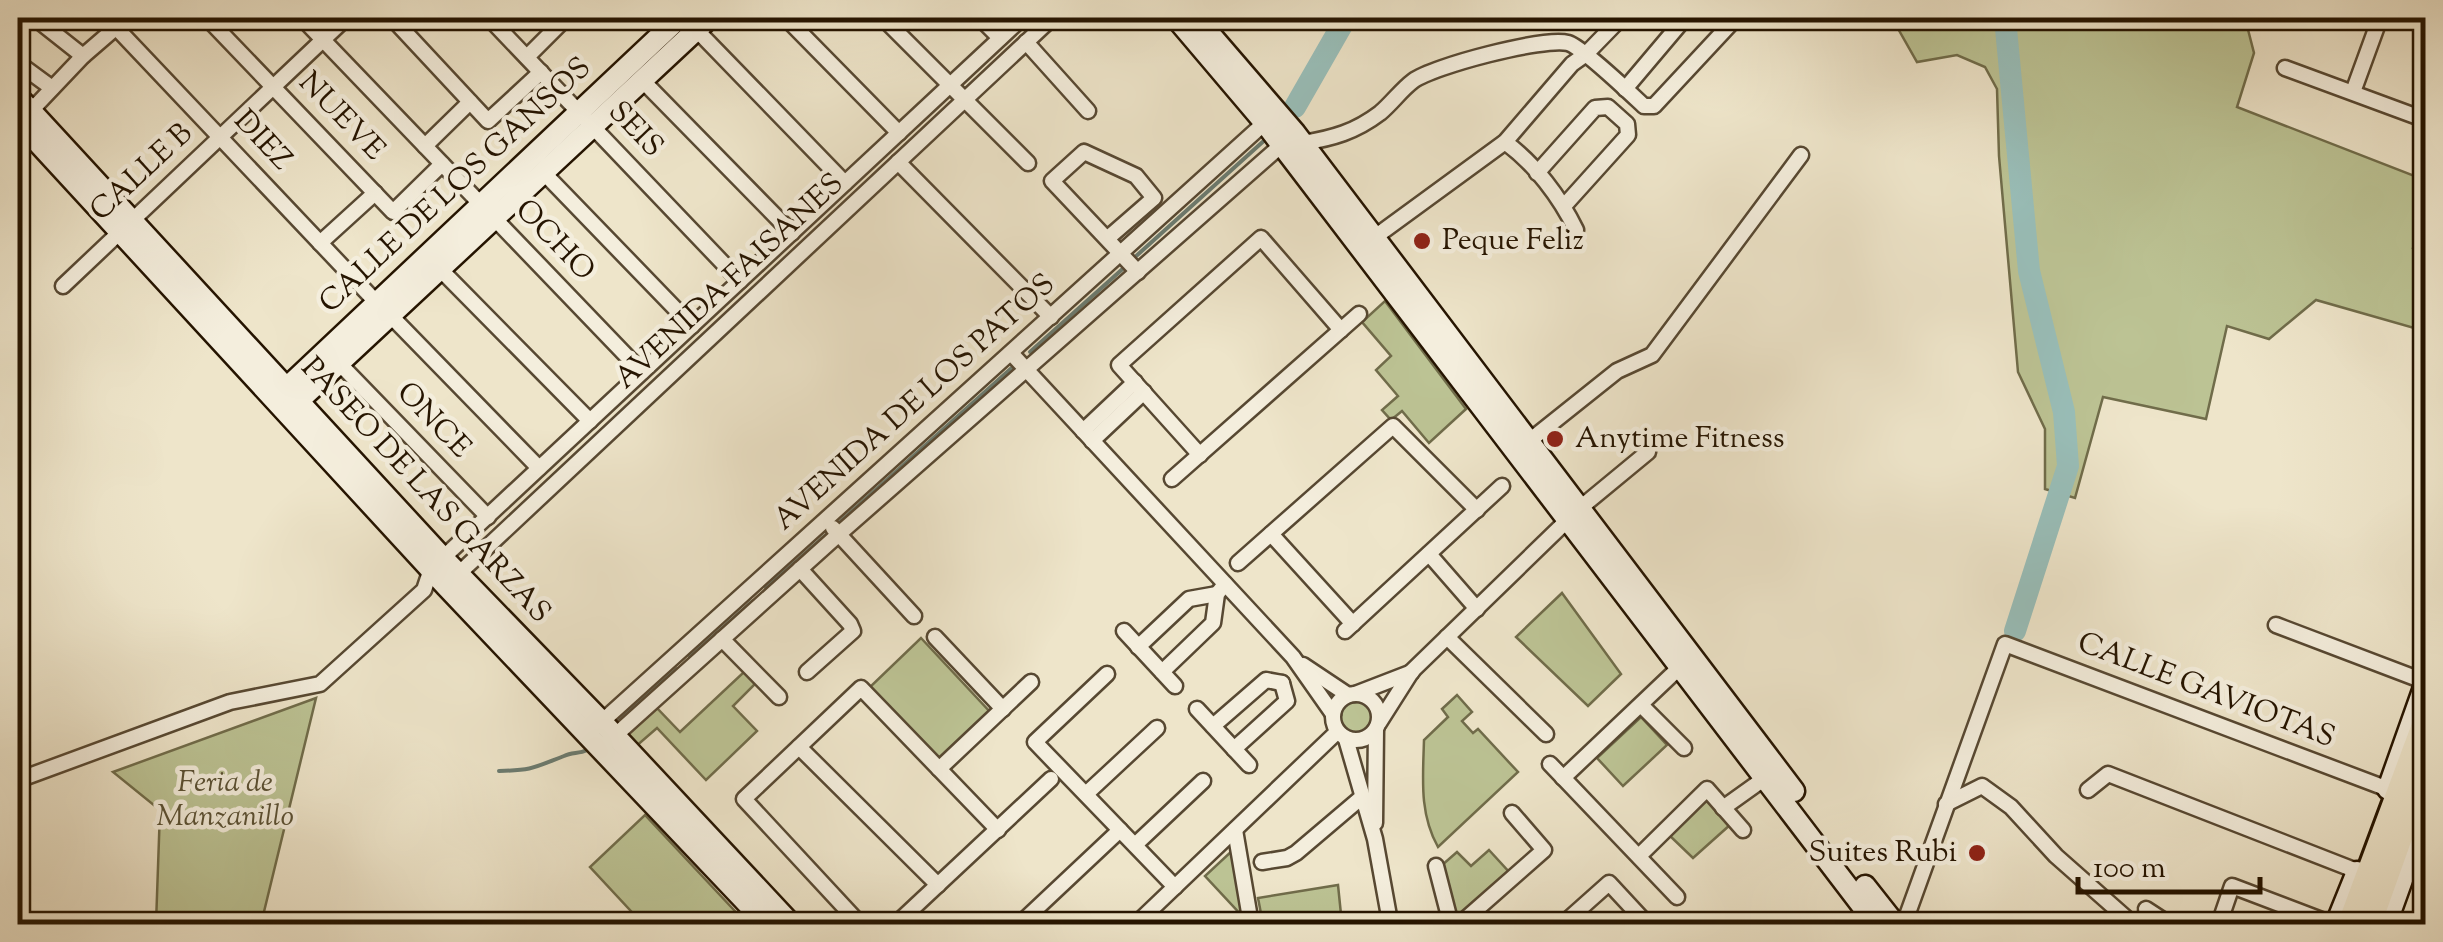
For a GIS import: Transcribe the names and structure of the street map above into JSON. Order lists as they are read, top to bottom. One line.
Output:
{"streets":{"main road":["CALLE DE LOS GANSOS"],"street":["NUEVE","SEIS","DIEZ","CALLE B","OCHO","AVENIDA FAISANES","AVENIDA DE LOS PATOS","ONCE","CALLE GAVIOTAS"]},"crossings":[["NUEVE","CALLE B"],["NUEVE","OCHO"],["SEIS","CALLE DE LOS GANSOS"],["SEIS","AVENIDA FAISANES"],["DIEZ","CALLE B"],["DIEZ","CALLE DE LOS GANSOS"],["DIEZ","AVENIDA FAISANES"],["CALLE B","OCHO"],["CALLE DE LOS GANSOS","OCHO"],["OCHO","AVENIDA FAISANES"],["AVENIDA FAISANES","ONCE"]],"parks":["Feria de Manzanillo"],"places":["Peque Feliz","Anytime Fitness","Suites Rubi"],"scale_bar":"100 m"}
